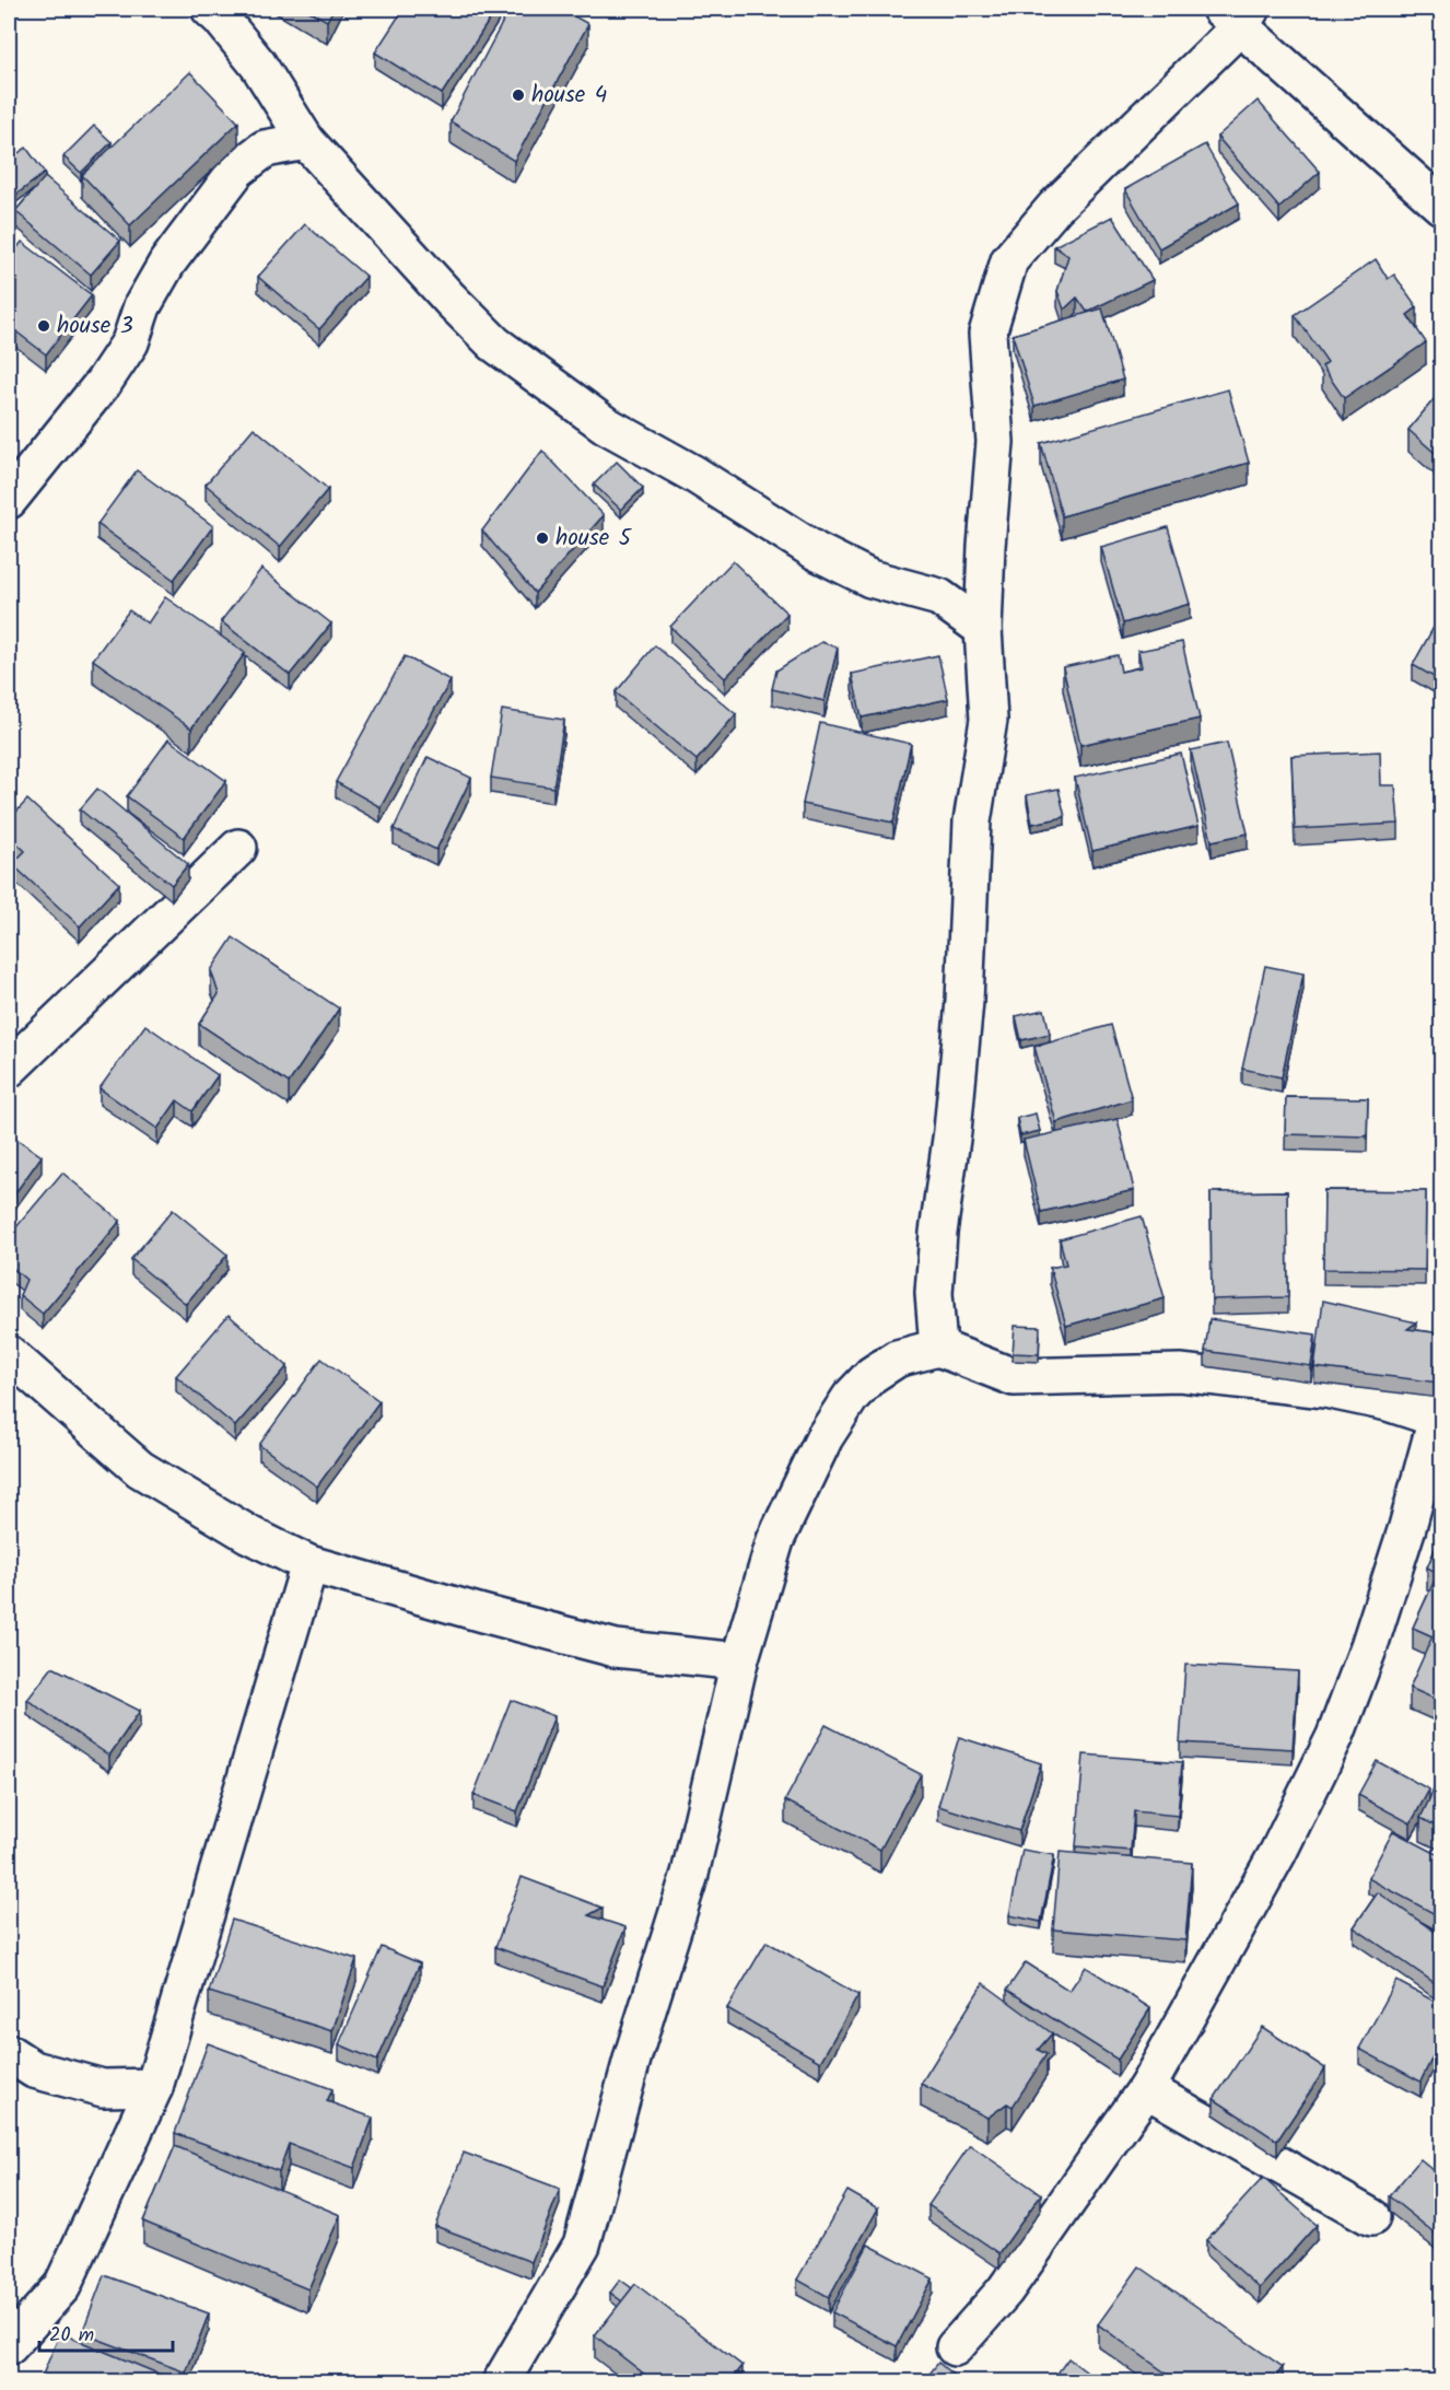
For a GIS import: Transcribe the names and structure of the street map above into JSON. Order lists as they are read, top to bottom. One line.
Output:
{"places":["house 4","house 3","house 5"],"scale_bar":"20 m"}
